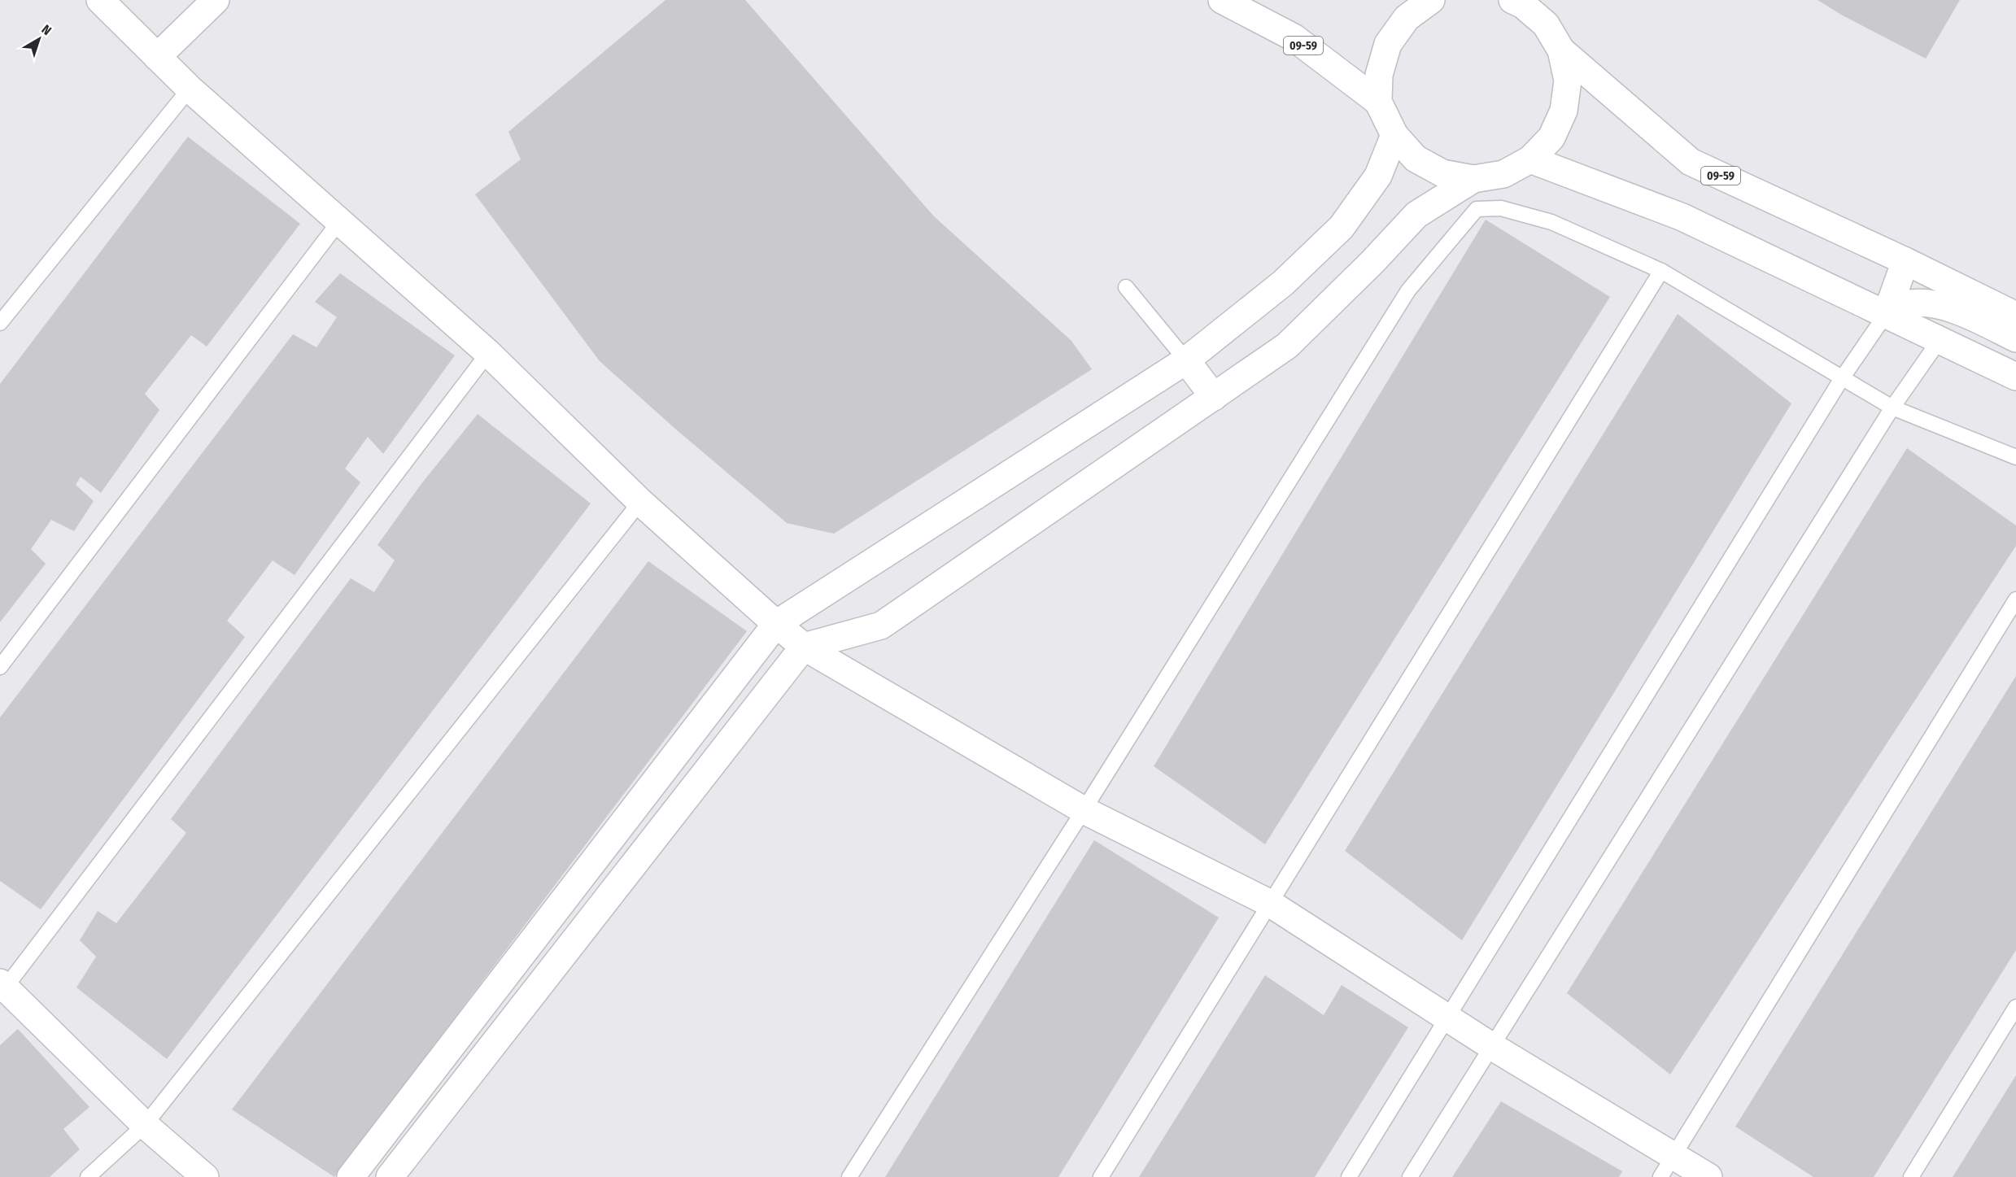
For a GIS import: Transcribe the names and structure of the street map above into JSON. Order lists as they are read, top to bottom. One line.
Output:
{"streets":{"street":["09-59"]},"north":"top right"}
